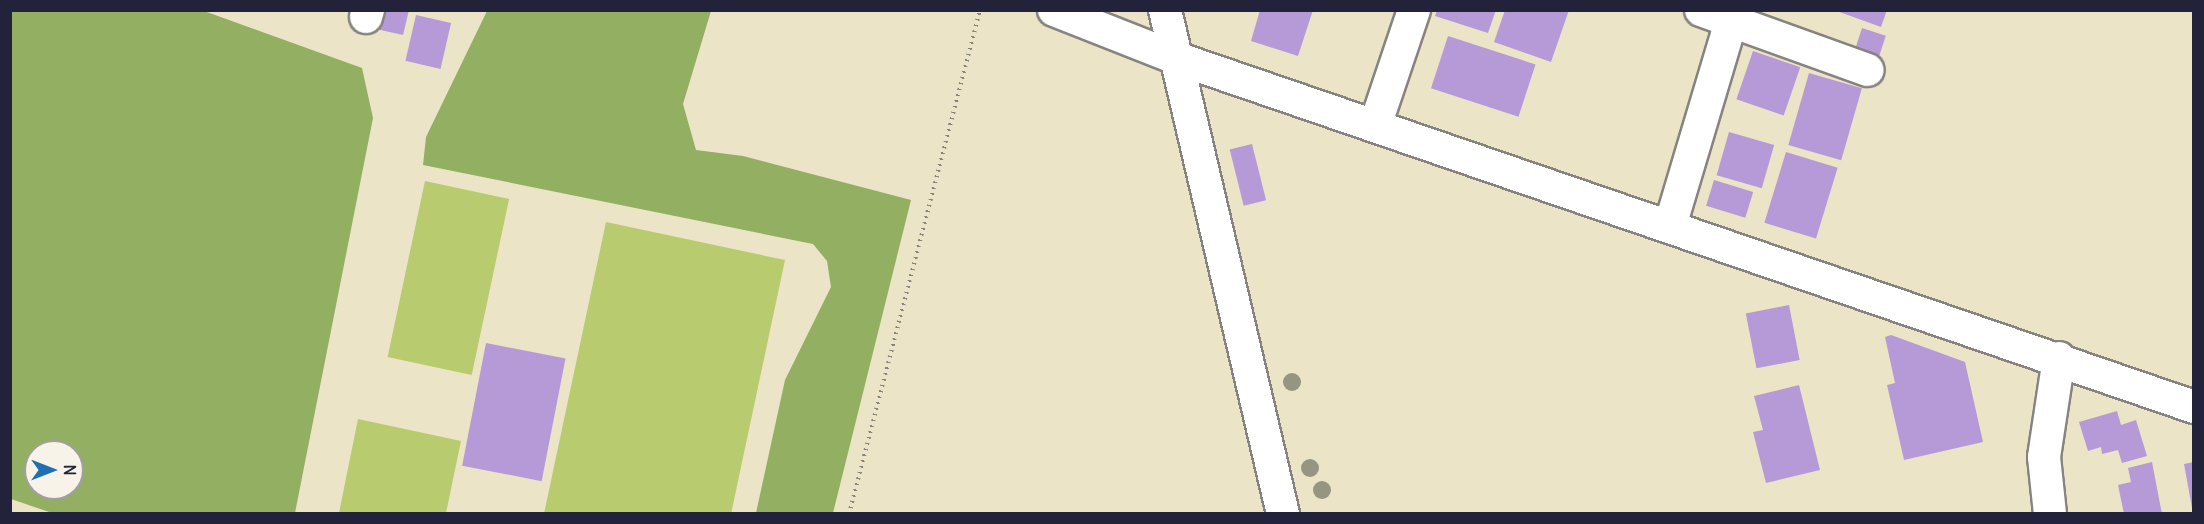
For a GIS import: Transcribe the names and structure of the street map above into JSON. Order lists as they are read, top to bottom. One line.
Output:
{"north":"right"}
